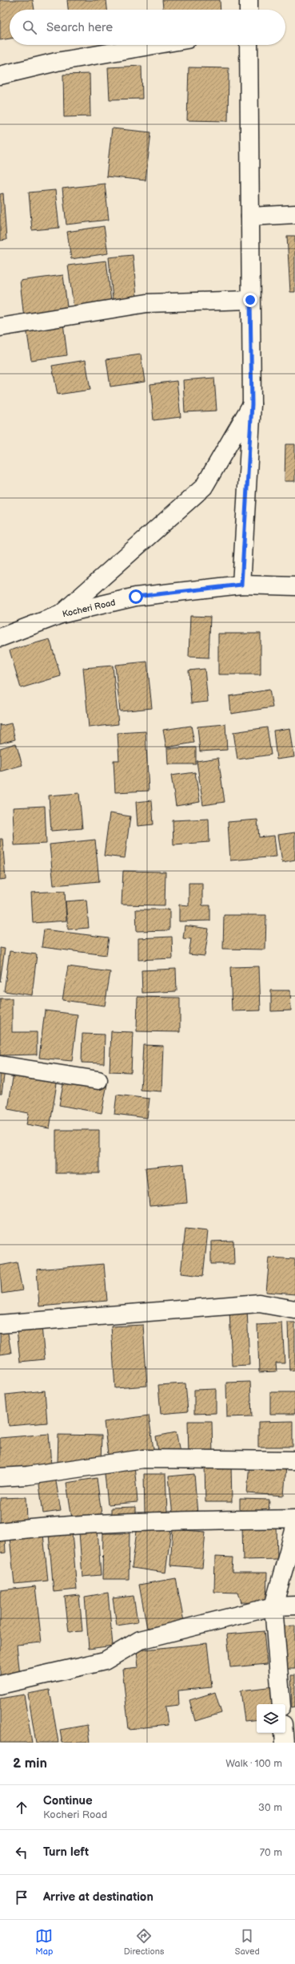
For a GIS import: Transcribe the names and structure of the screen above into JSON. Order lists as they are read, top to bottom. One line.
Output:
{"streets":{"street":["Kocheri Road"]},"page":{"search":"Search here","heading":["2 min","Walk · 100 m"],"list":[["Continue","Kocheri Road","30 m"],["Turn left","70 m"],"Arrive at destination"],"nav":["Map","Directions","Saved"]}}
